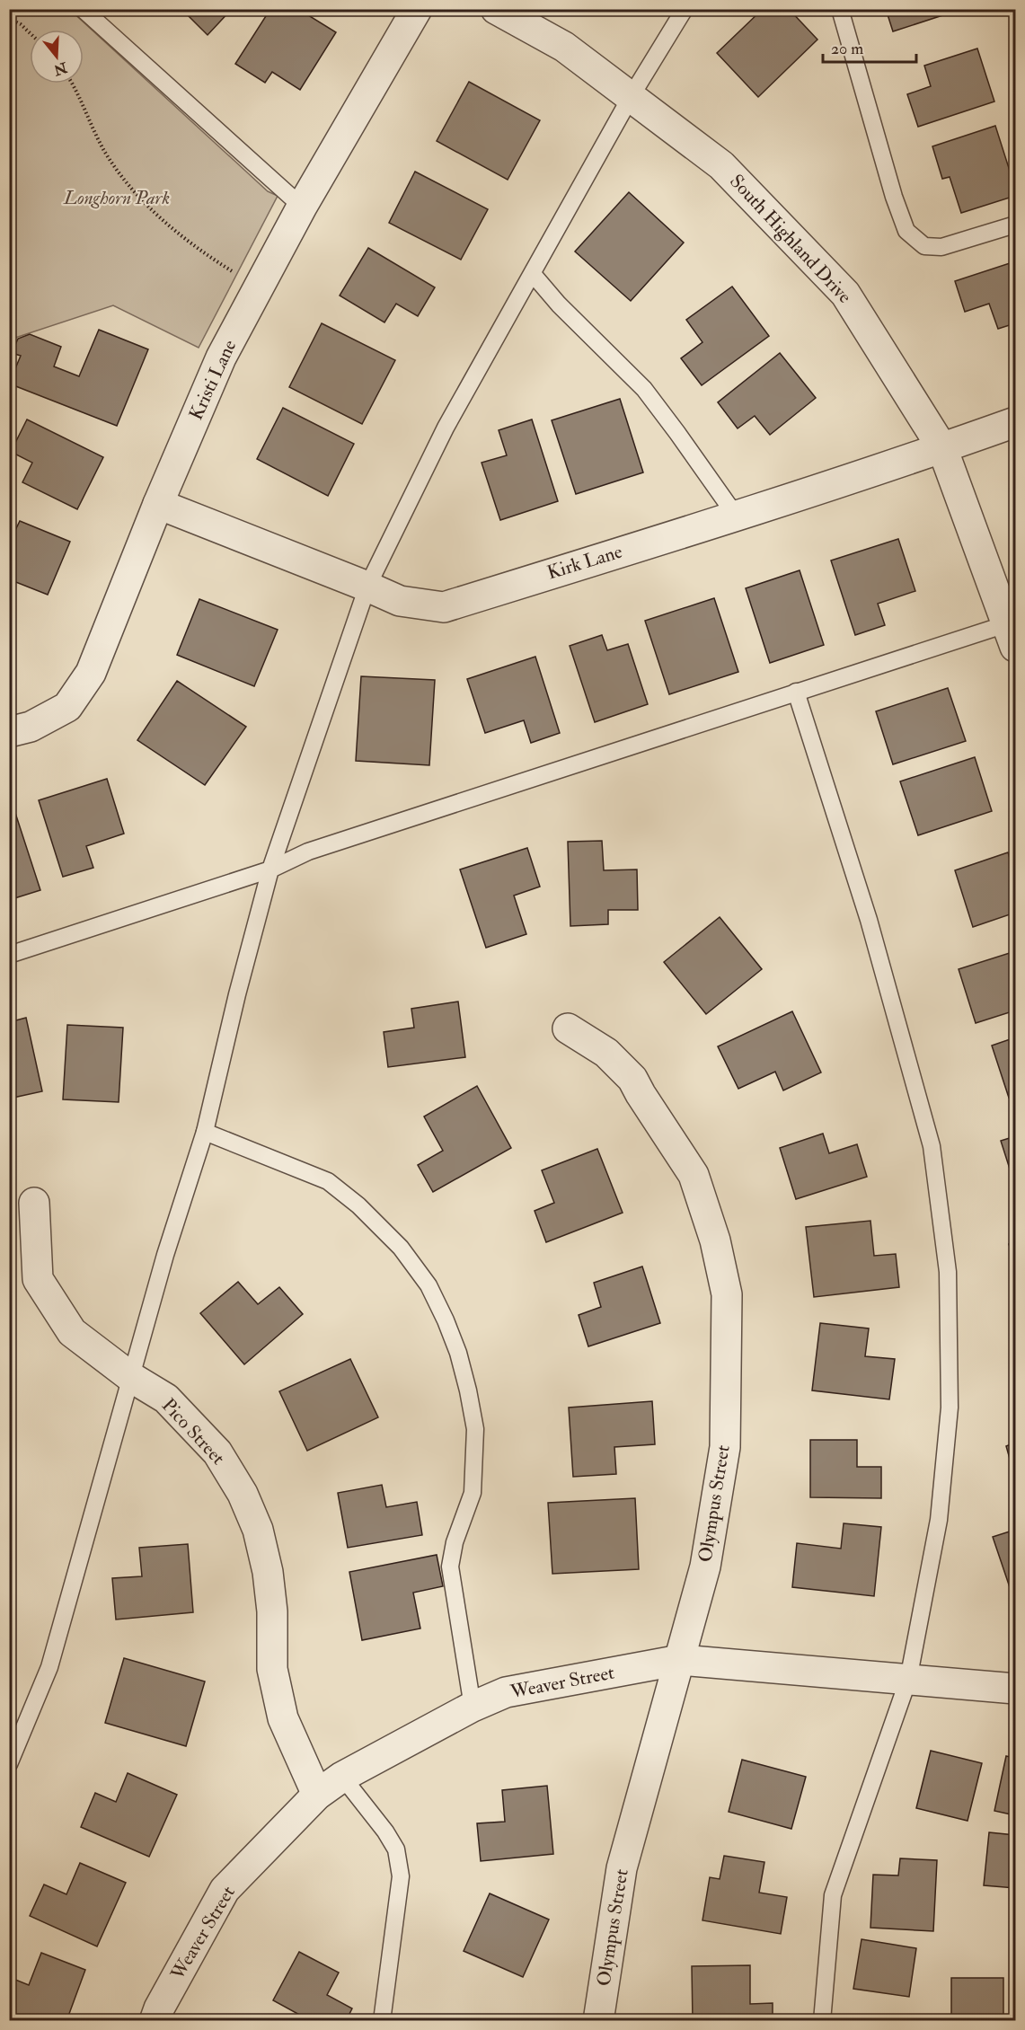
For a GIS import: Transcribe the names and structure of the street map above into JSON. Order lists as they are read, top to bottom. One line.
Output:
{"streets":{"street":["South Highland Drive","Kristi Lane","Kirk Lane","Pico Street","Olympus Street","Weaver Street"]},"crossings":[["South Highland Drive","Kirk Lane"],["Kristi Lane","Kirk Lane"],["Pico Street","Weaver Street"],["Olympus Street","Weaver Street"]],"parks":["Longhorn Park"],"scale_bar":"20 m","north":"bottom"}
